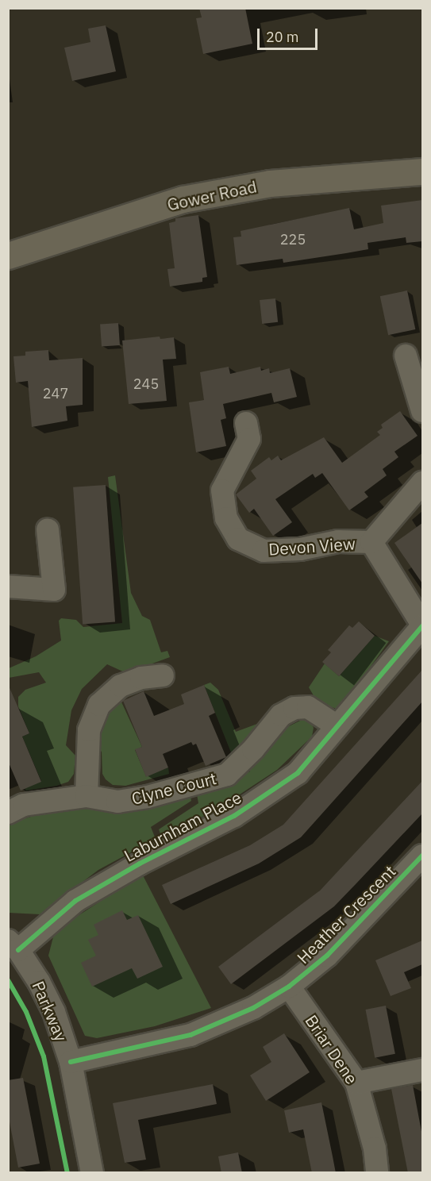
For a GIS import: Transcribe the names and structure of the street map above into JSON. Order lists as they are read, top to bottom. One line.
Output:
{"streets":{"main road":["Gower Road"],"street":["Devon View","Clyne Court","Laburnham Place","Heather Crescent","Parkway","Briar Dene"]},"crossings":[["Devon View","Laburnham Place"],["Clyne Court","Laburnham Place"],["Laburnham Place","Parkway"],["Heather Crescent","Parkway"],["Heather Crescent","Briar Dene"]],"house_numbers":["225","245","247"],"scale_bar":"20 m"}
